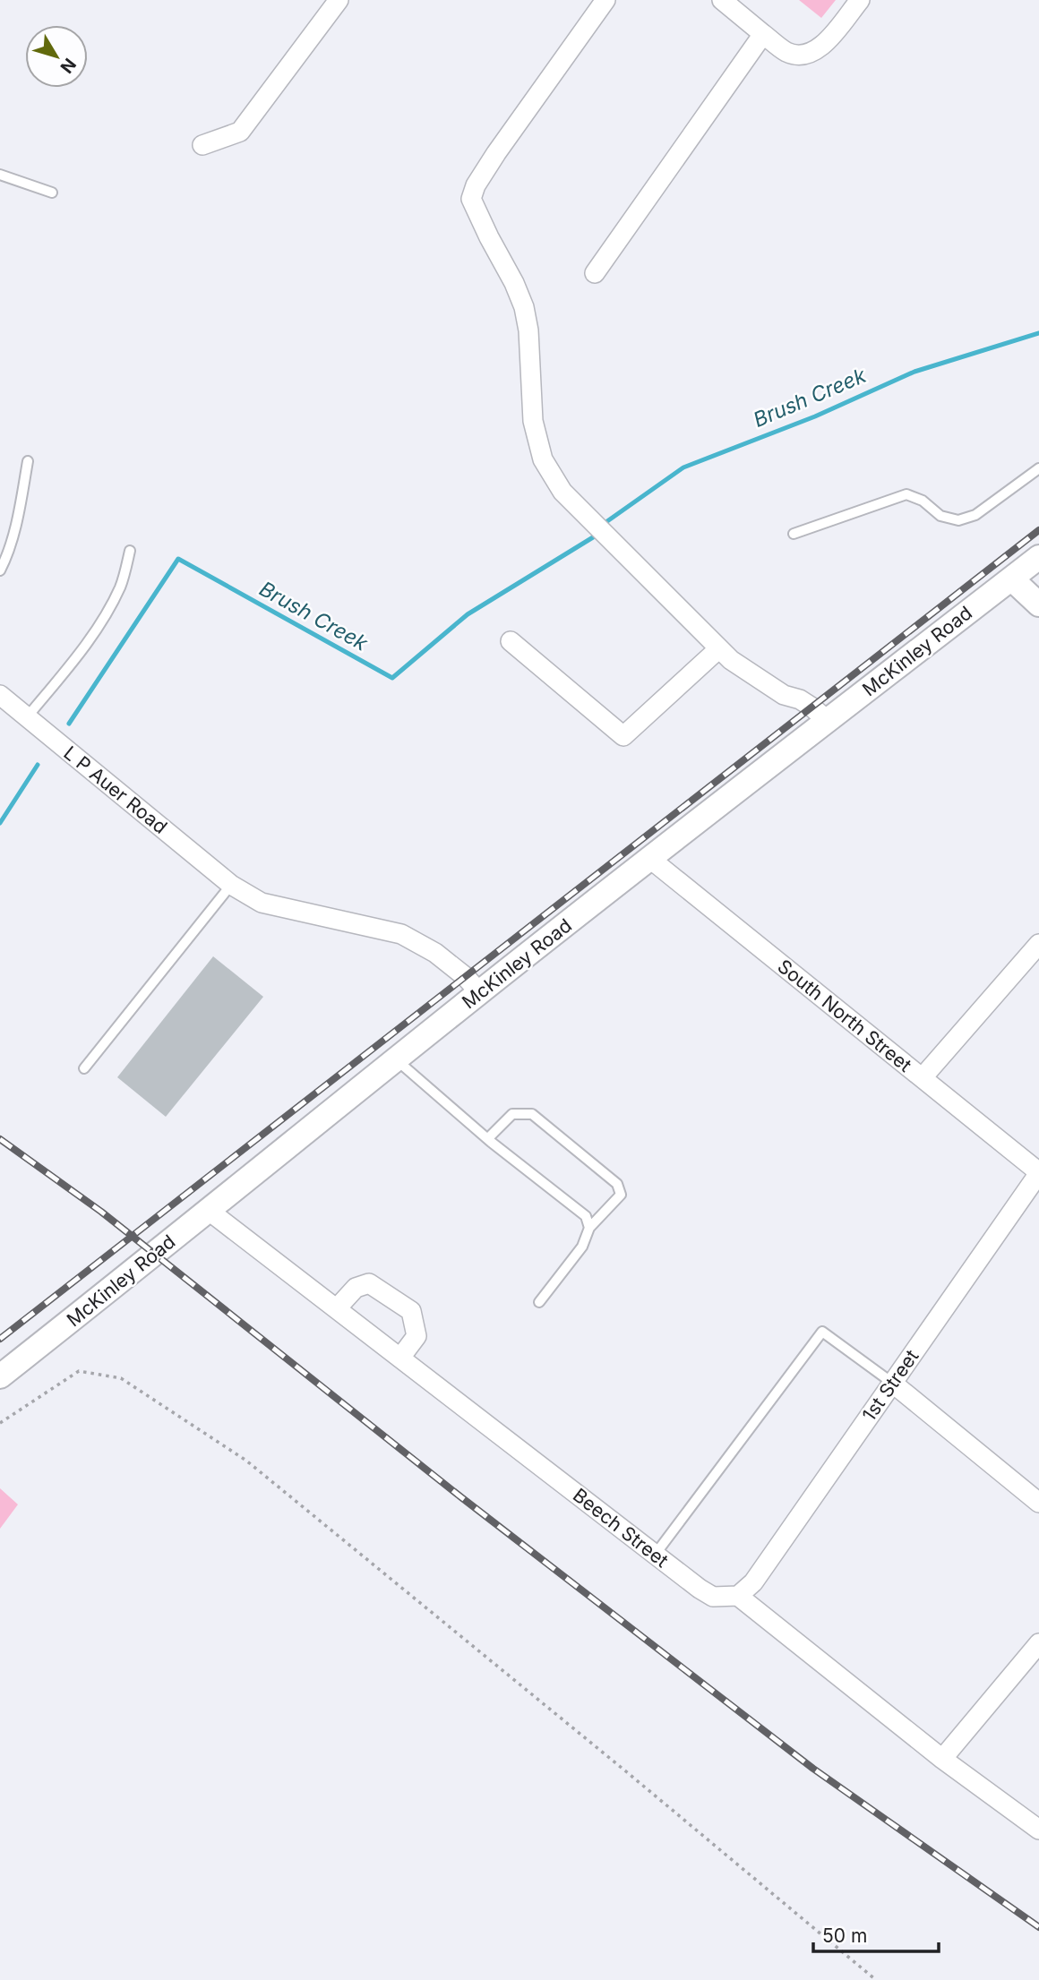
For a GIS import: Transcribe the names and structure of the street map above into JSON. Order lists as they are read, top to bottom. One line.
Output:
{"streets":{"street":["McKinley Road","L P Auer Road","South North Street","1st Street","Beech Street"]},"crossings":[["McKinley Road","L P Auer Road"],["McKinley Road","South North Street"],["McKinley Road","Beech Street"],["South North Street","1st Street"],["1st Street","Beech Street"]],"water":["Brush Creek"],"scale_bar":"50 m","north":"bottom right"}
